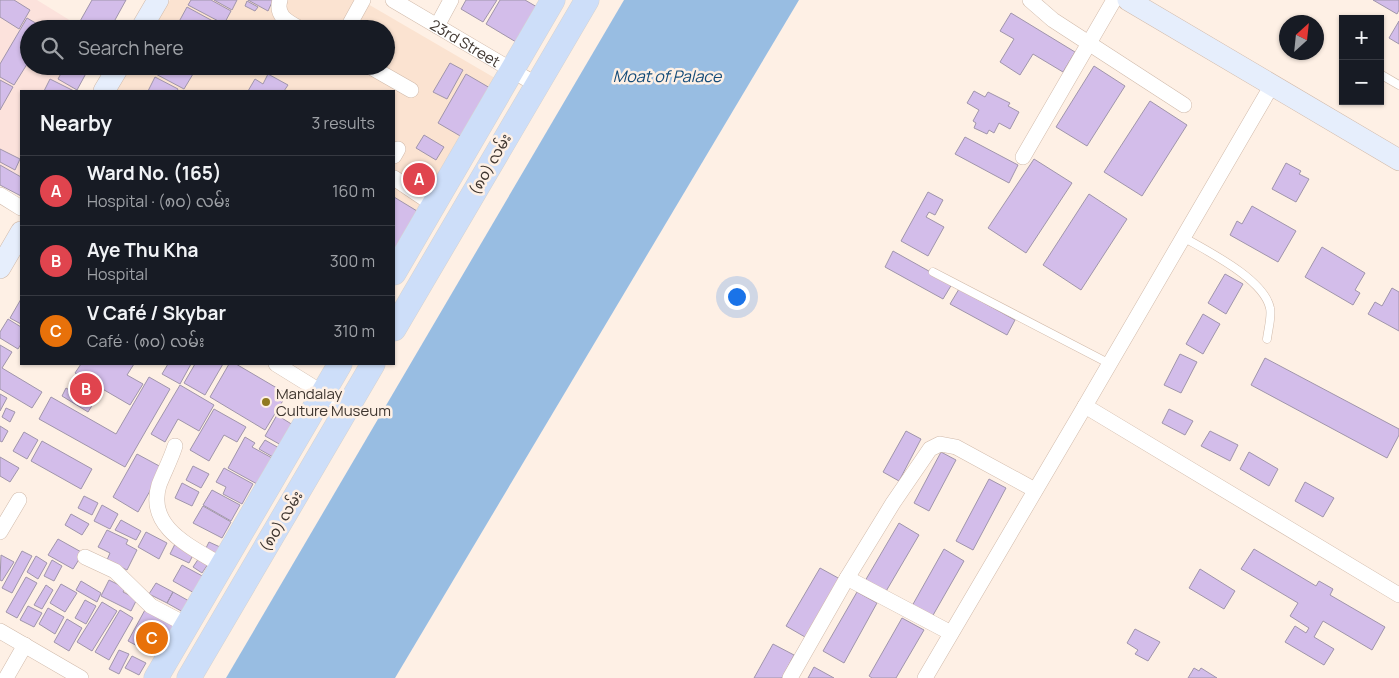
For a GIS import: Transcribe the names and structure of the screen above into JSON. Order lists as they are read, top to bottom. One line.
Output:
{"streets":{"main road":["(၈၀) လမ်း"],"street":["23rd Street"]},"crossings":[["23rd Street","(၈၀) လမ်း"]],"water":["Moat of Palace"],"places":["Mandalay Culture Museum"],"north":"top right","page":{"map_buttons":["+","−"],"search":"Search here","heading":["Nearby","3 results"],"list":[{"mark":"A","name":"Ward No. (165)","note":"Hospital · (၈၀) လမ်း","value":"160 m"},{"mark":"B","name":"Aye Thu Kha","note":"Hospital","value":"300 m"},{"mark":"C","name":"V Café / Skybar","note":"Café · (၈၀) လမ်း","value":"310 m"}],"pins":["A","B","C"]}}
